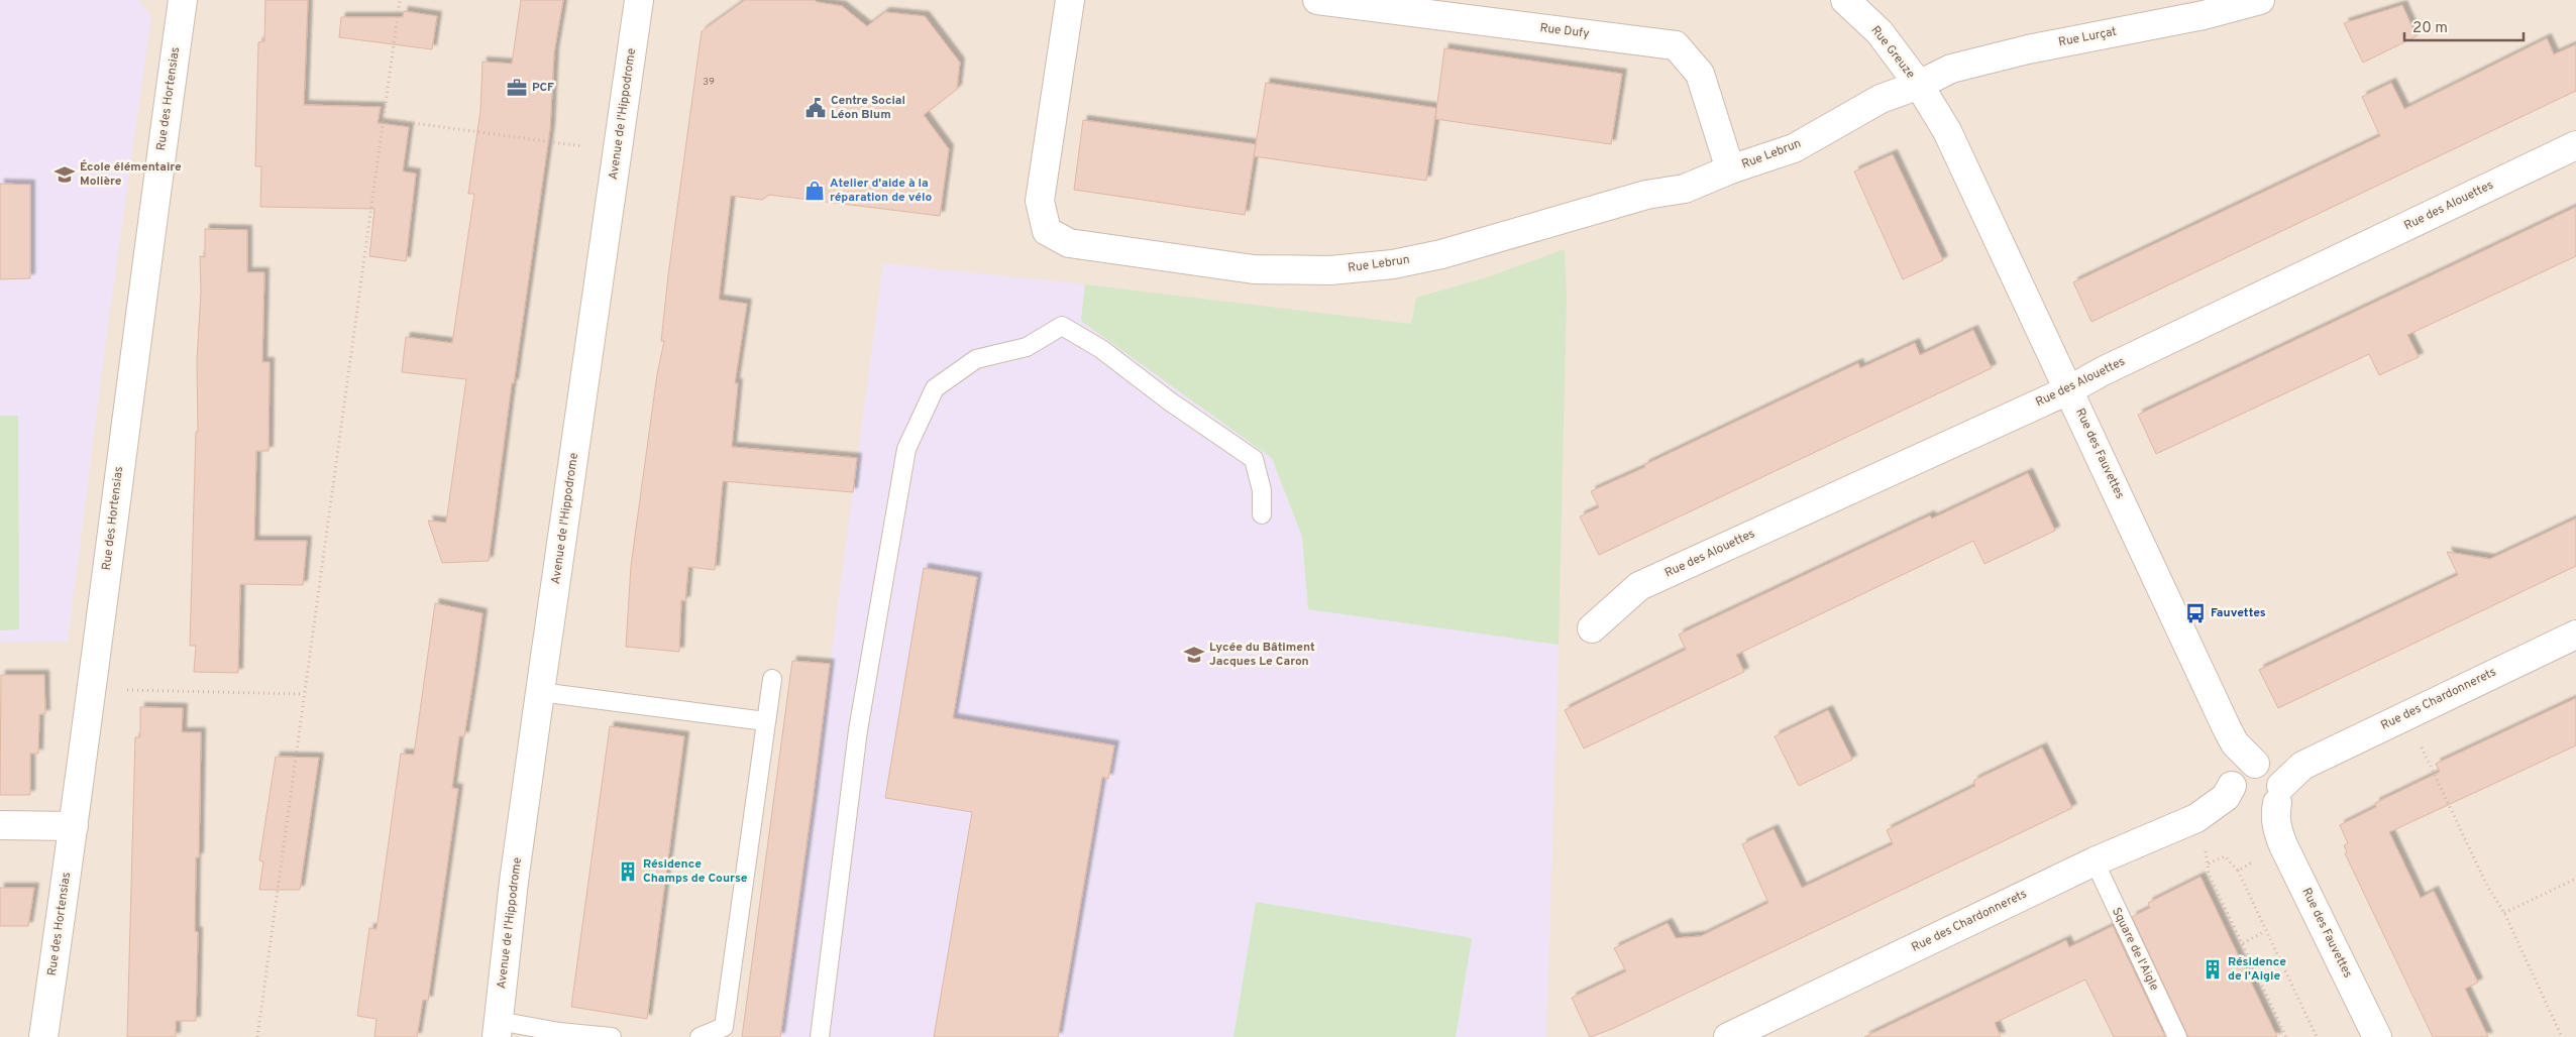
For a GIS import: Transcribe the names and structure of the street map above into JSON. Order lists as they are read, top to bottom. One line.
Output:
{"streets":{"street":["Rue Dufy","Rue Lurçat","Rue Greuze","Rue des Hortensias","Avenue de l'Hippodrome","Rue Lebrun","Rue des Alouettes","Rue des Fauvettes","Rue des Chardonnerets"],"lane":["Square de l'Aigle"]},"crossings":[["Rue Dufy","Rue Lebrun"],["Rue Lurçat","Rue Greuze"],["Rue Lurçat","Rue Lebrun"],["Rue Lurçat","Rue des Fauvettes"],["Rue Greuze","Rue Lebrun"],["Rue Greuze","Rue des Fauvettes"],["Rue Lebrun","Rue des Fauvettes"],["Rue des Alouettes","Rue des Fauvettes"],["Rue des Fauvettes","Rue des Chardonnerets"],["Rue des Chardonnerets","Square de l'Aigle"]],"places":{"office":["PCF"],"public building":["Centre Social Léon Blum"],"school or university":["École élémentaire Molière","Lycée du Bâtiment Jacques Le Caron"],"shop":["Atelier d'aide à la réparation de vélo"],"bus stop":["Fauvettes"],"building":["Résidence Champs de Course","Résidence de l'Aigle"]},"house_numbers":["39"],"scale_bar":"20 m"}
